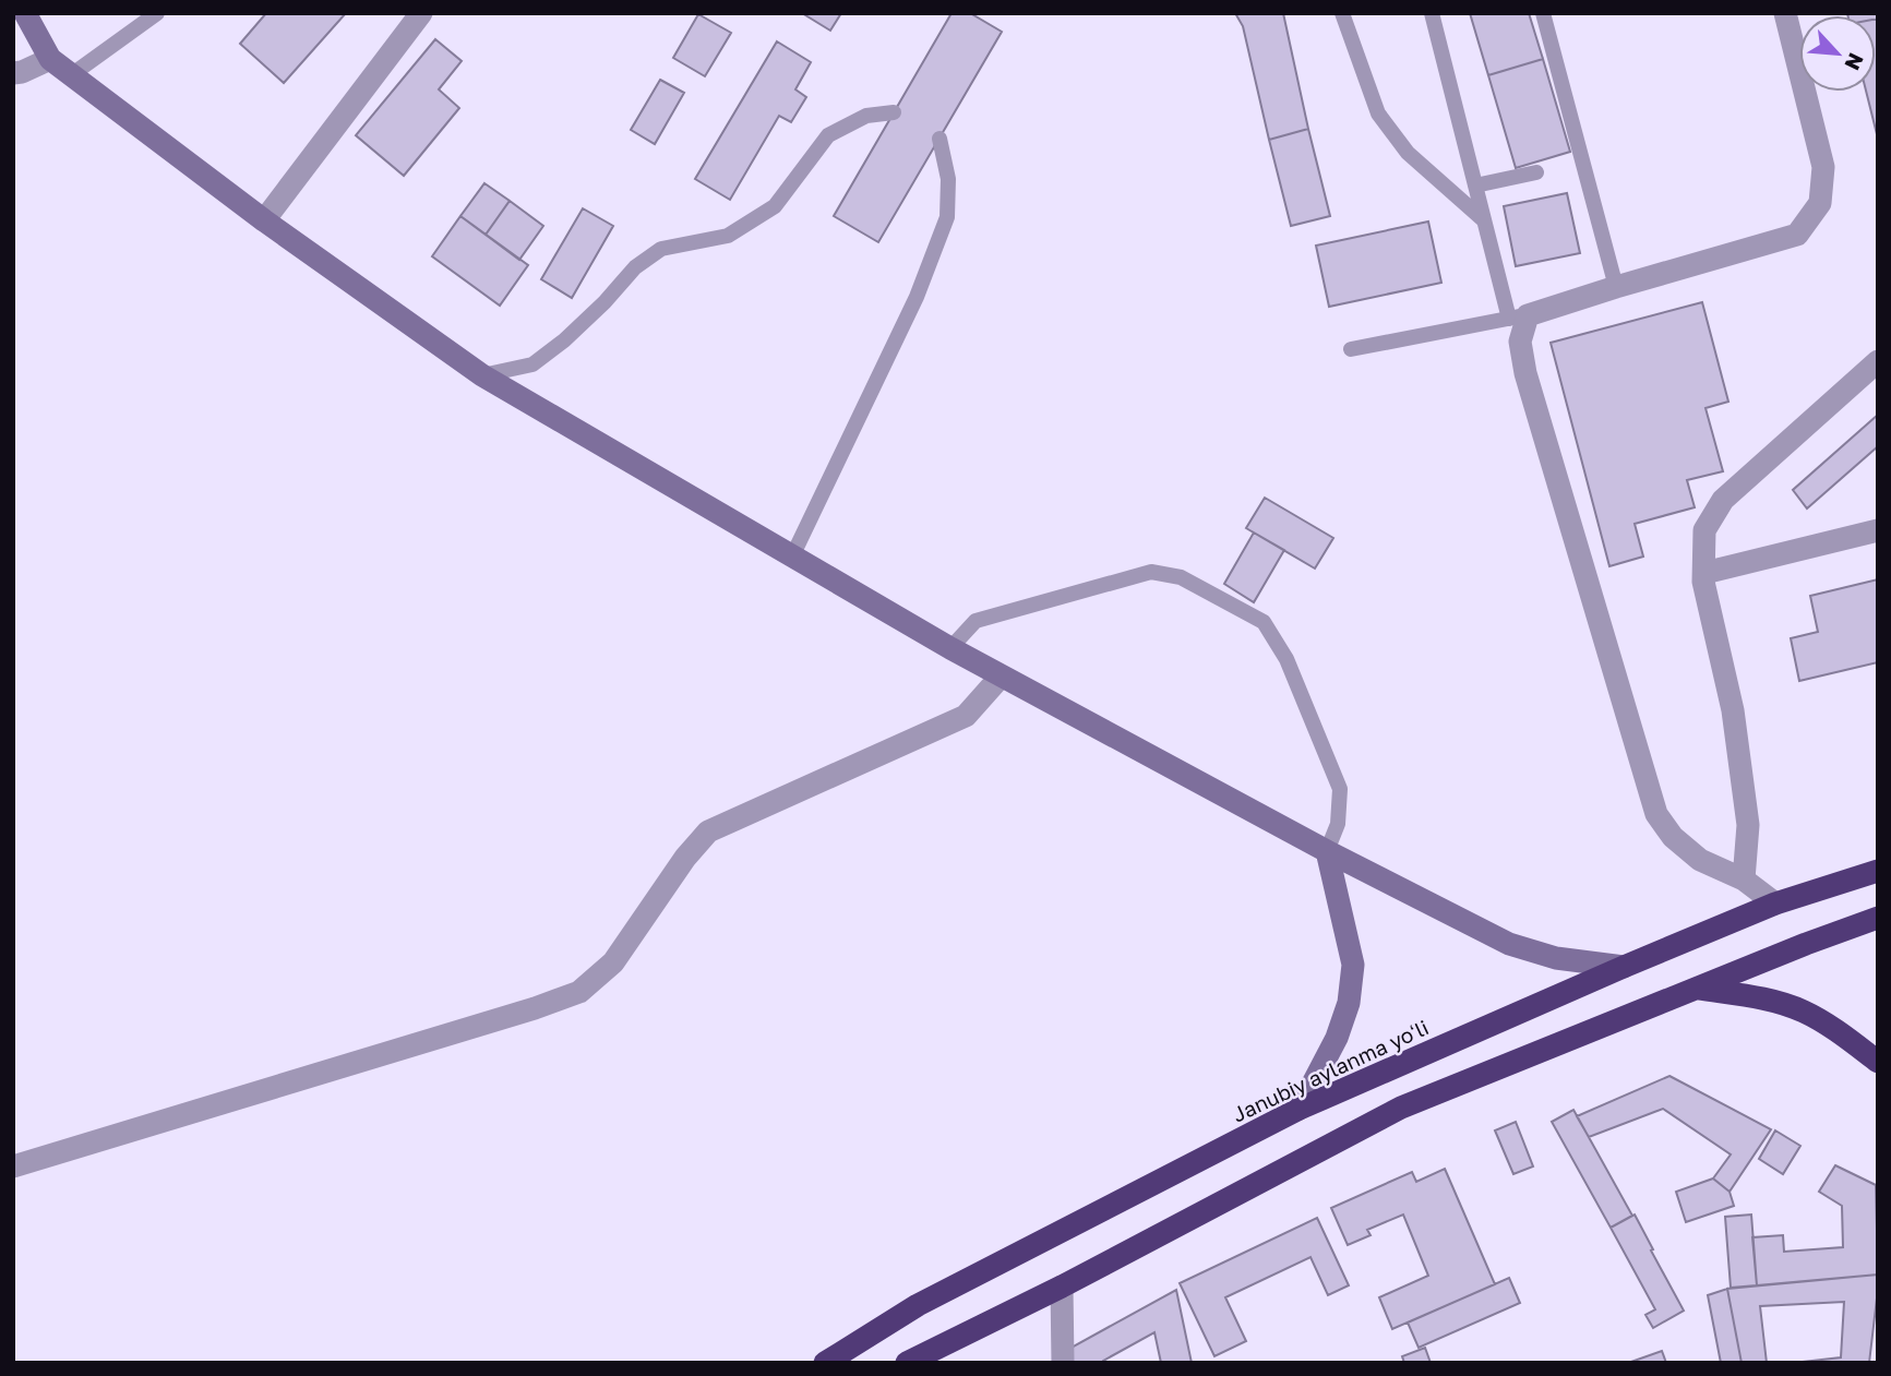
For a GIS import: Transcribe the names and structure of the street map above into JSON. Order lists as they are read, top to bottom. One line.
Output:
{"streets":{"highway":["Janubiy aylanma yoʻli"]},"north":"bottom right"}
